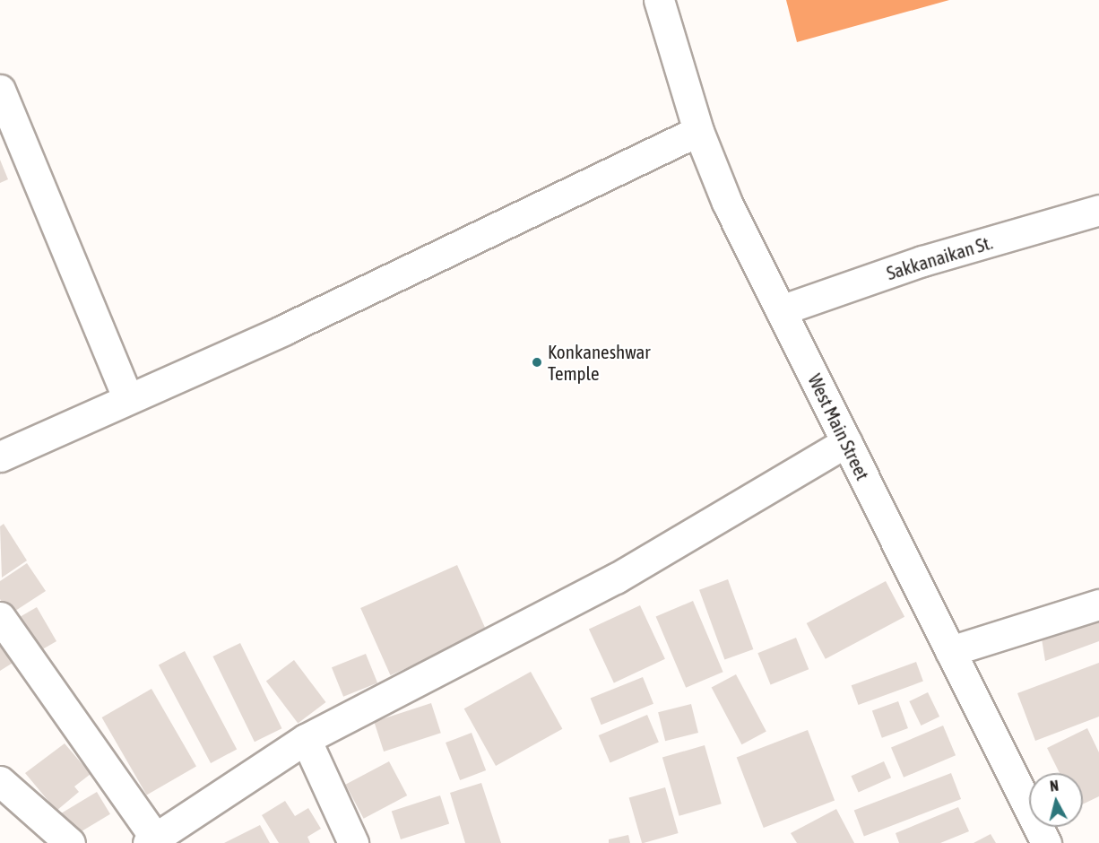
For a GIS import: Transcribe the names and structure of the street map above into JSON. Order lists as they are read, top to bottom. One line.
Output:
{"streets":{"street":["Sakkanaikan St.","West Main Street"]},"crossings":[["Sakkanaikan St.","West Main Street"]],"places":["Konkaneshwar Temple"],"north":"top"}
